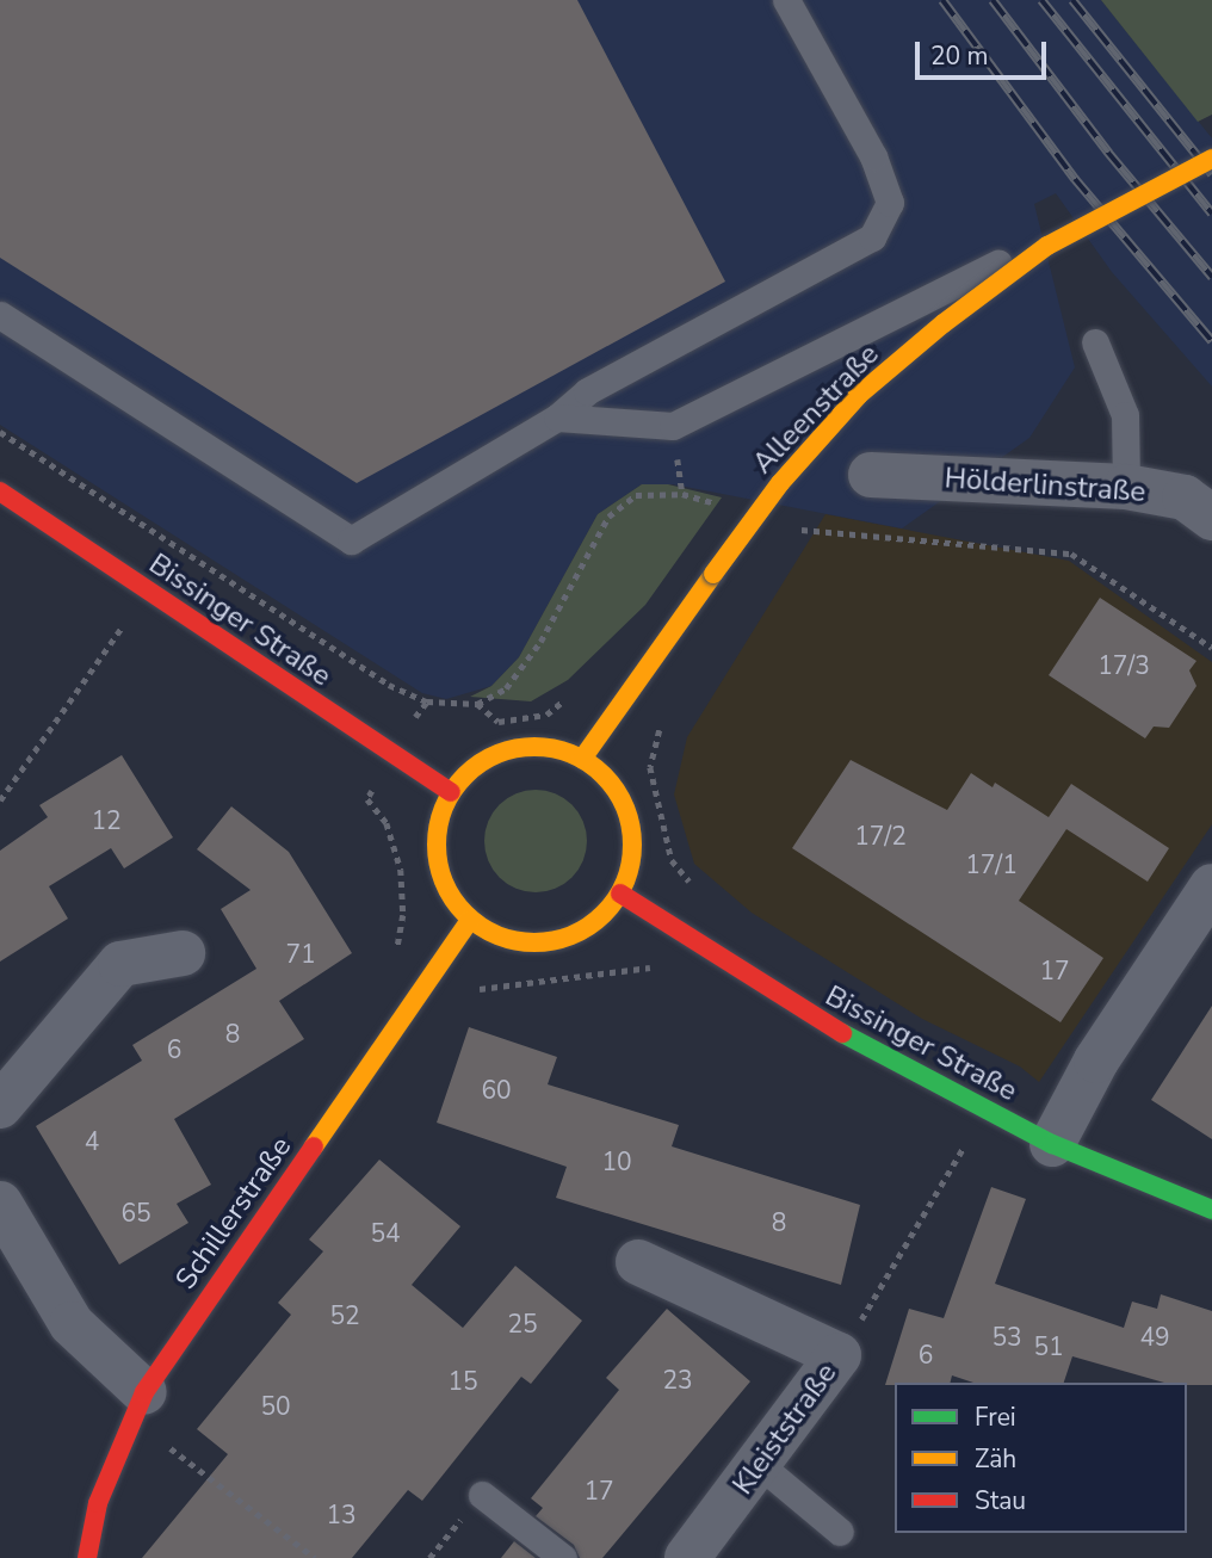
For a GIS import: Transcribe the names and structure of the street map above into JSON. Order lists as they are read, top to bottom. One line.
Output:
{"streets":{"main road":["Alleenstraße","Bissinger Straße","Schillerstraße"],"street":["Hölderlinstraße","Kleiststraße"]},"crossings":[["Alleenstraße","Bissinger Straße"],["Alleenstraße","Schillerstraße"],["Bissinger Straße","Schillerstraße"]],"house_numbers":["17/3","12","17/2","17/1","71","17","8","6","60","4","10","65","8","54","52","25","53","49","51","6","23","15","50","17","13"],"legend":["Frei","Zäh","Stau"],"scale_bar":"20 m"}
